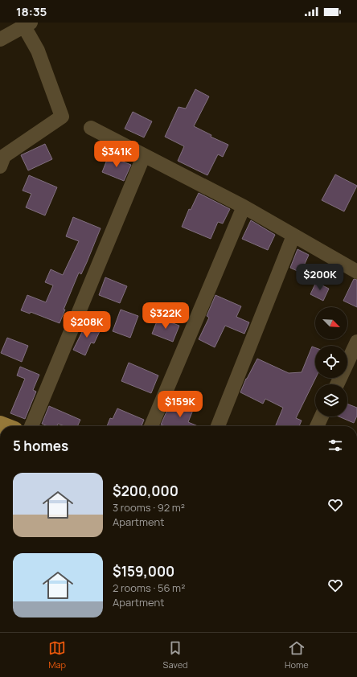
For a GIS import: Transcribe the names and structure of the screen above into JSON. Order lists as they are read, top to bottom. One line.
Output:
{"north":"bottom right","page":{"status":"18:35","price":["$341K","$200K","$322K","$208K","$159K"],"heading":"5 homes","list":[{"name":"$200,000","note":"3 rooms · 92 m² · Apartment"},{"name":"$159,000","note":"2 rooms · 56 m² · Apartment"}],"tabs":["Map","Saved","Home"]}}
